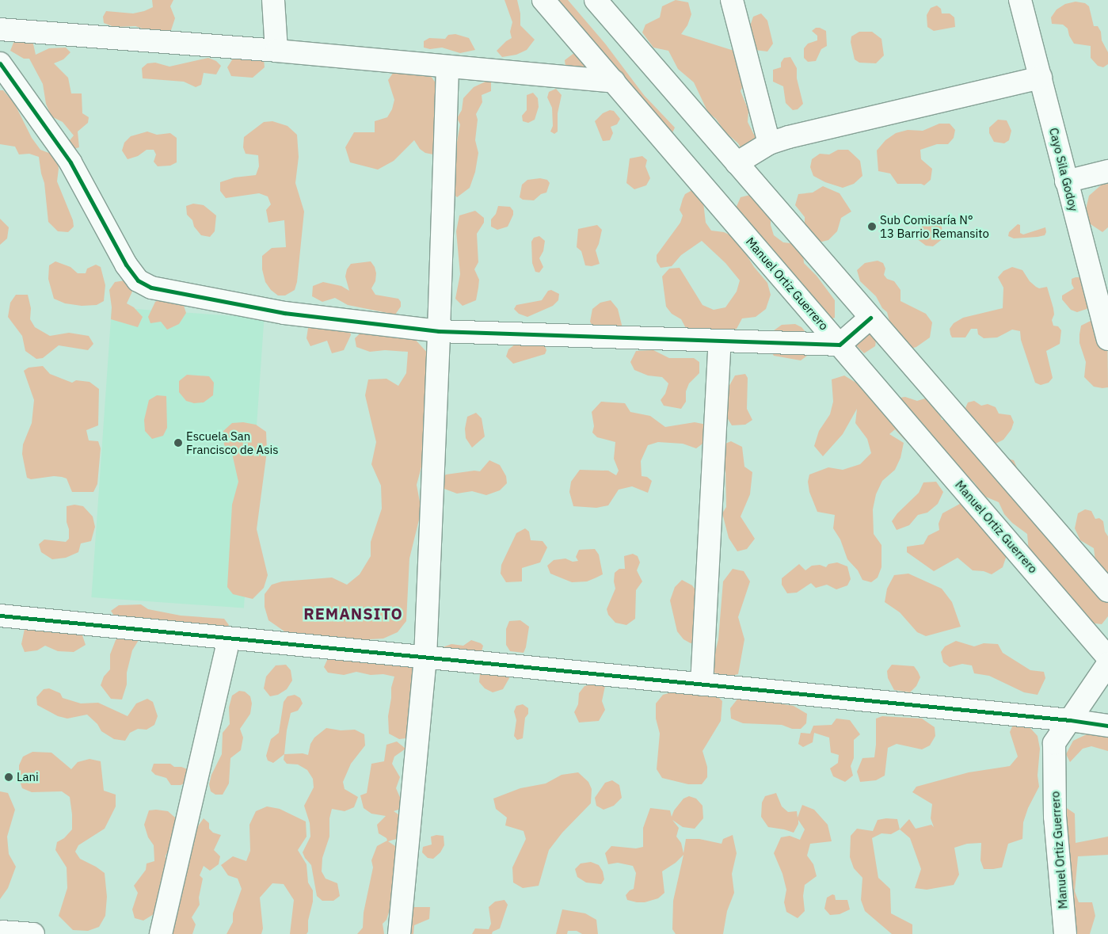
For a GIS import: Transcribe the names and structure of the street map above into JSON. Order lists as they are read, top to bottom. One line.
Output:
{"streets":{"street":["Cayo Sila Godoy","Manuel Ortiz Guerrero"]},"districts":["REMANSITO"],"places":["Sub Comisaría N° 13 Barrio Remansito","Escuela San Francisco de Asis","Lani"]}
